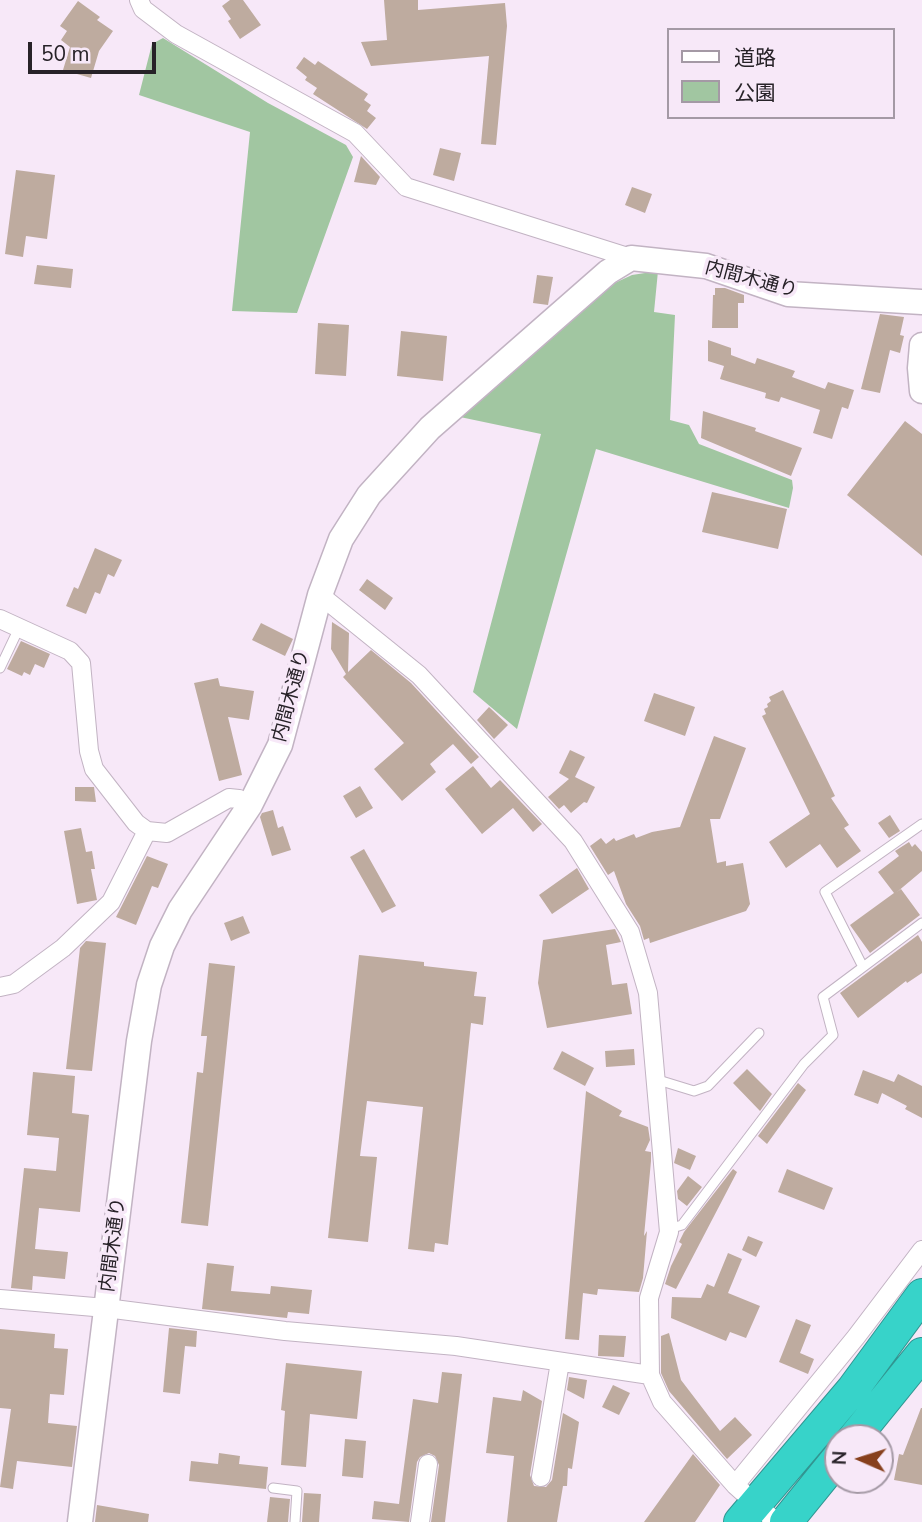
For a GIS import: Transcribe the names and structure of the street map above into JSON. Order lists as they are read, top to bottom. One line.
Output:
{"streets":{"street":["内間木通り"]},"legend":["道路","公園"],"scale_bar":"50 m","north":"left"}
